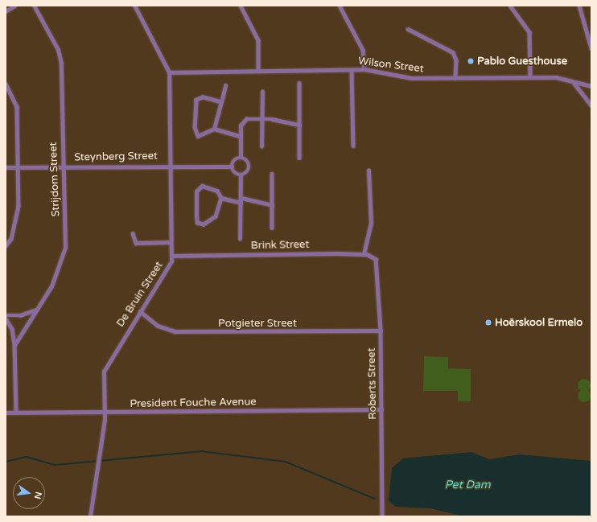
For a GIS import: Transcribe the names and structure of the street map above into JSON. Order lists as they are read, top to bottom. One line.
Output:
{"streets":{"street":["Wilson Street","Steynberg Street","Strijdom Street","Brink Street","De Bruin Street","Potgieter Street","Roberts Street","President Fouche Avenue"]},"crossings":[["Wilson Street","De Bruin Street"],["Steynberg Street","Strijdom Street"],["Steynberg Street","De Bruin Street"],["Brink Street","De Bruin Street"],["Brink Street","Roberts Street"],["De Bruin Street","Potgieter Street"],["De Bruin Street","President Fouche Avenue"],["Potgieter Street","Roberts Street"],["Roberts Street","President Fouche Avenue"]],"water":["Pet Dam"],"places":["Pablo Guesthouse","Hoërskool Ermelo"],"north":"right"}
